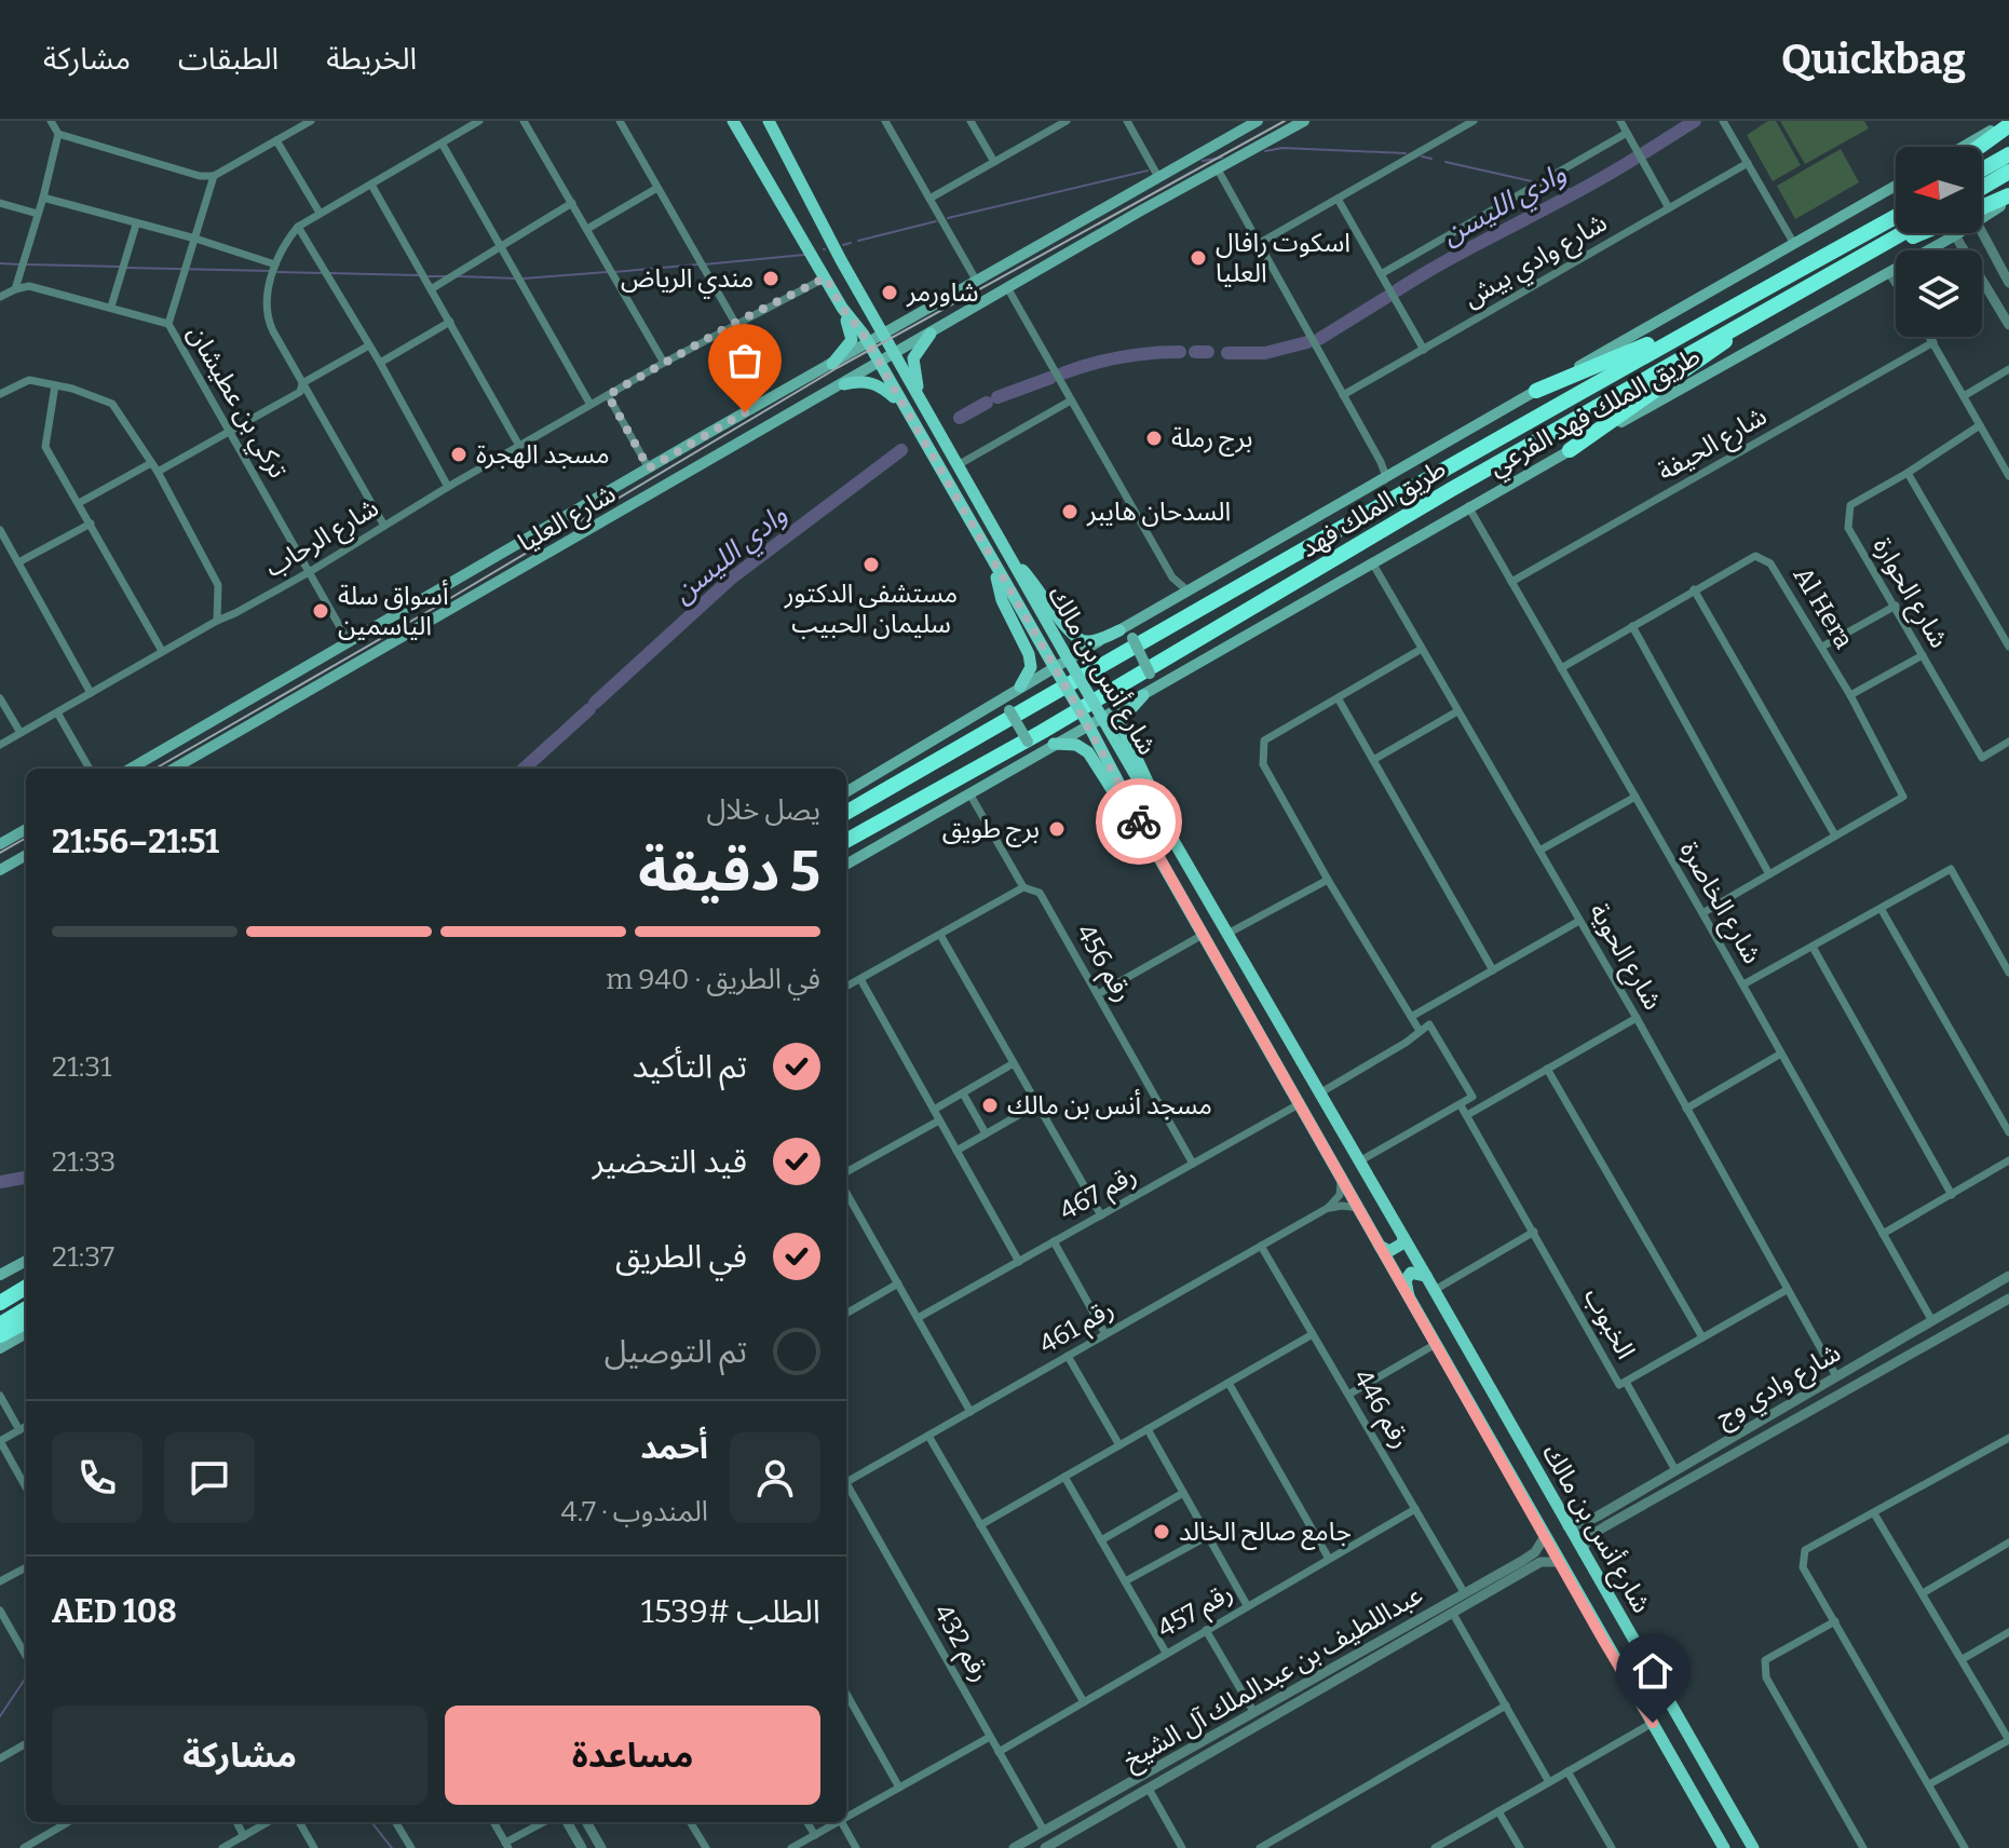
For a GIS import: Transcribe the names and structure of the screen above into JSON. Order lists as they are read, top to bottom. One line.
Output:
{"streets":{"highway":["طريق الملك فهد"],"main road":["طريق الملك فهد الفرعي","شارع العليا","شارع أنس بن مالك"],"street":["شارع وادي بيش","تركي بن عطيشان","شارع الحيفة","شارع الرحاب","شارع الحوارة","Al Hera","شارع الخاصرة","شارع الحوية","رقم 456","رقم 467","الخبوب","رقم 461","شارع وادي وج","رقم 446","رقم 457","رقم 432","عبداللطيف بن عبدالملك آل الشيخ"]},"crossings":[["تركي بن عطيشان","شارع العليا"],["تركي بن عطيشان","شارع الرحاب"],["طريق الملك فهد الفرعي","شارع أنس بن مالك"],["طريق الملك فهد الفرعي","شارع الخاصرة"],["طريق الملك فهد الفرعي","شارع الحوية"],["طريق الملك فهد الفرعي","رقم 456"],["شارع الحيفة","شارع الخاصرة"],["شارع العليا","شارع أنس بن مالك"],["Al Hera","شارع الخاصرة"],["شارع أنس بن مالك","رقم 467"],["شارع أنس بن مالك","شارع وادي وج"],["شارع أنس بن مالك","عبداللطيف بن عبدالملك آل الشيخ"],["شارع الخاصرة","شارع وادي وج"],["شارع الحوية","الخبوب"],["شارع الحوية","شارع وادي وج"],["رقم 456","رقم 467"],["رقم 461","رقم 446"],["رقم 446","رقم 457"],["رقم 446","عبداللطيف بن عبدالملك آل الشيخ"],["رقم 457","رقم 432"],["رقم 432","عبداللطيف بن عبدالملك آل الشيخ"]],"water":["وادي الليسن"],"places":["اسكوت رافال العليا","مندي الرياض","شاورمر","برج رملة","مسجد الهجرة","السدحان هايبر","مستشفى الدكتور سليمان الحبيب","أسواق سلة الياسمين","برج طويق","مسجد أنس بن مالك","جامع صالح الخالد"],"north":"left","page":{"header":"Quickbag","nav":["الخريطة","الطبقات","مشاركة"],"heading":["5 دقيقة","يصل خلال","21:51–21:56"],"panel":["أحمد","المندوب · 4.7","الطلب #1539","AED 108"],"bar":"في الطريق · 940 m","list":[["تم التأكيد","21:31"],["قيد التحضير","21:33"],["في الطريق","21:37"],"تم التوصيل"],"buttons":["مساعدة","مشاركة"]}}
